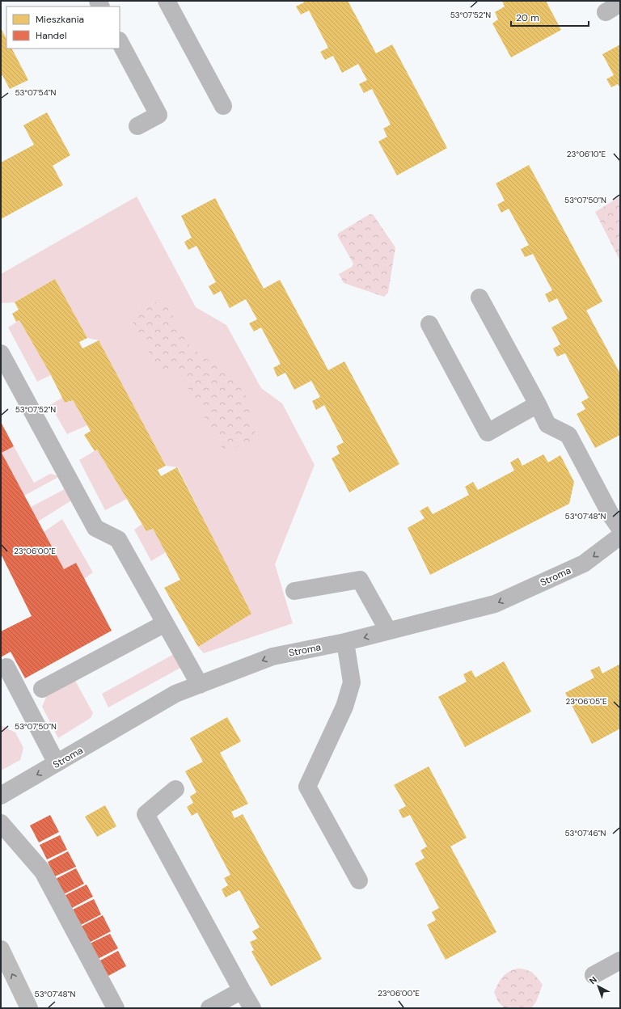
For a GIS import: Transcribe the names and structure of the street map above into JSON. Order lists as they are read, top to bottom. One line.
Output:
{"streets":{"street":["Stroma"]},"one_way":["Stroma"],"legend":["Mieszkania","Handel"],"scale_bar":"20 m","north":"top left","coordinates":["53°07'52\"N","53°07'54\"N","23°06'10\"E","53°07'50\"N","53°07'48\"N","23°06'00\"E","23°06'05\"E","53°07'46\"N"]}
